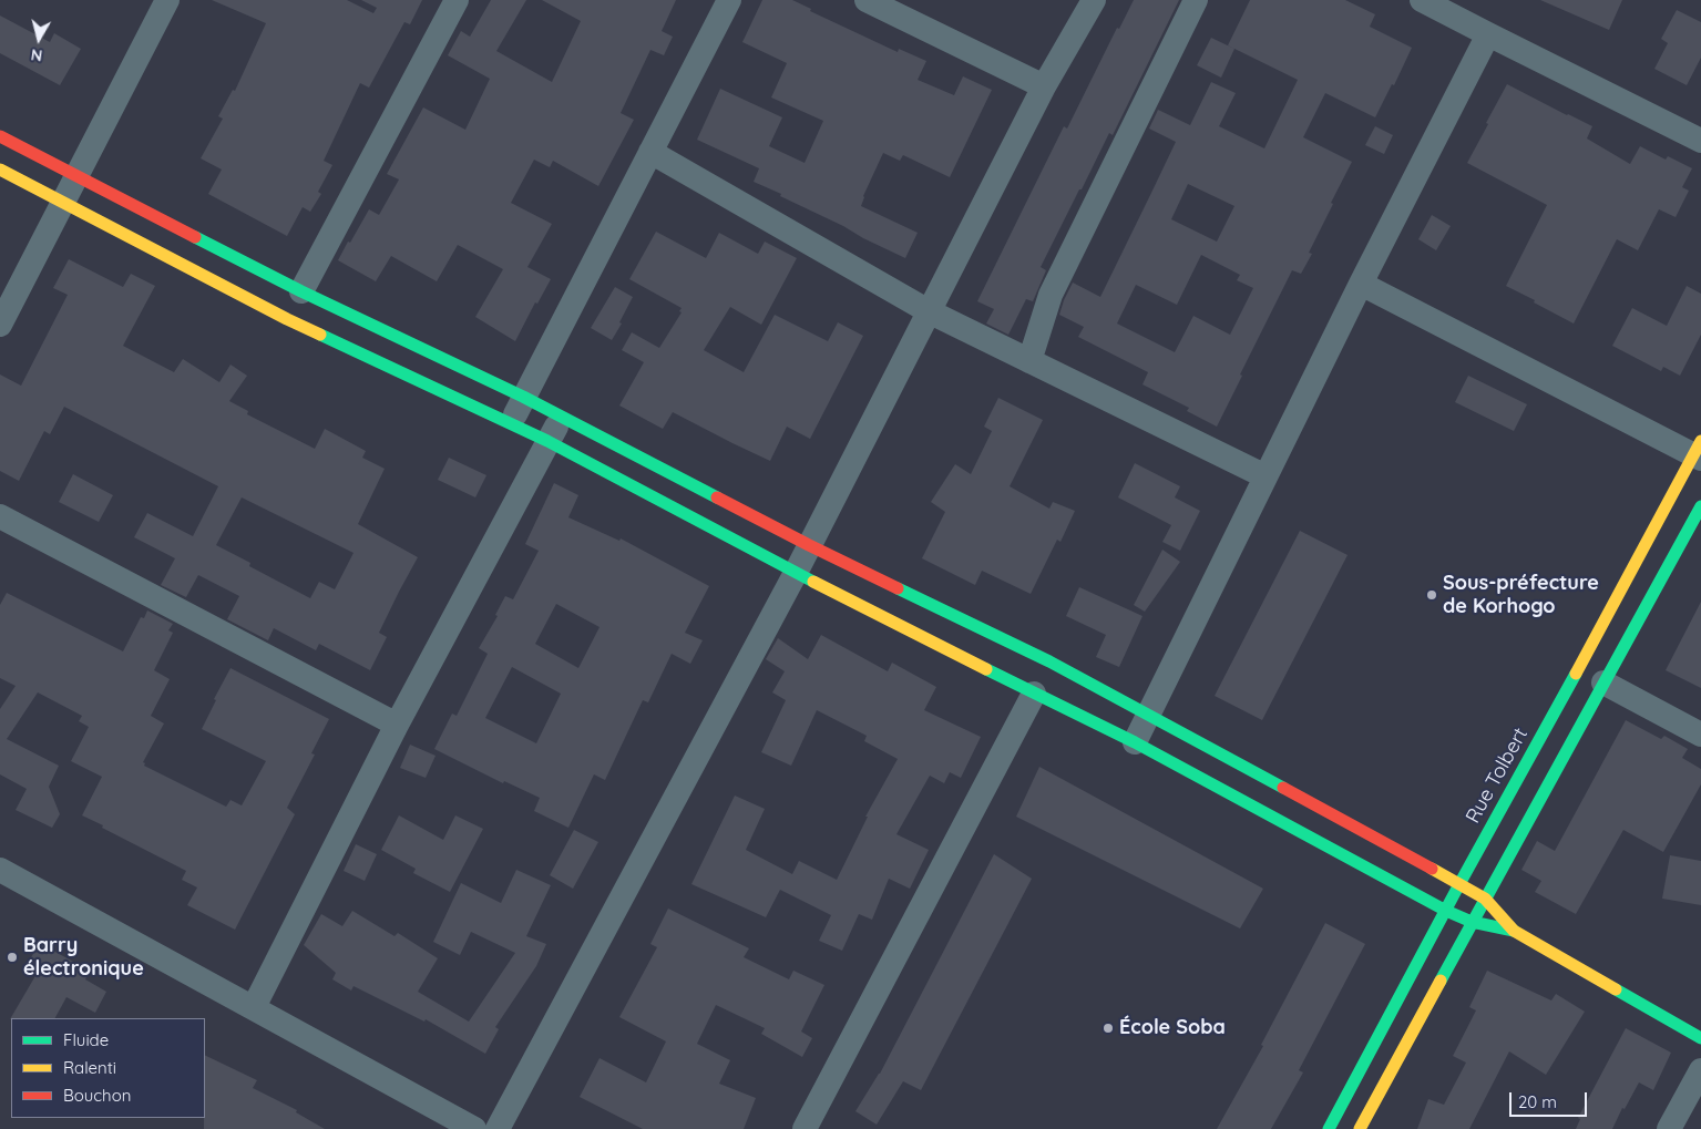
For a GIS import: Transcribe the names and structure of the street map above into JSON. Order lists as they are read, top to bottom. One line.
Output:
{"streets":{"street":["Rue Tolbert"]},"places":["Sous-préfecture de Korhogo","Barry électronique","École Soba"],"legend":["Fluide","Ralenti","Bouchon"],"scale_bar":"20 m","north":"bottom"}
